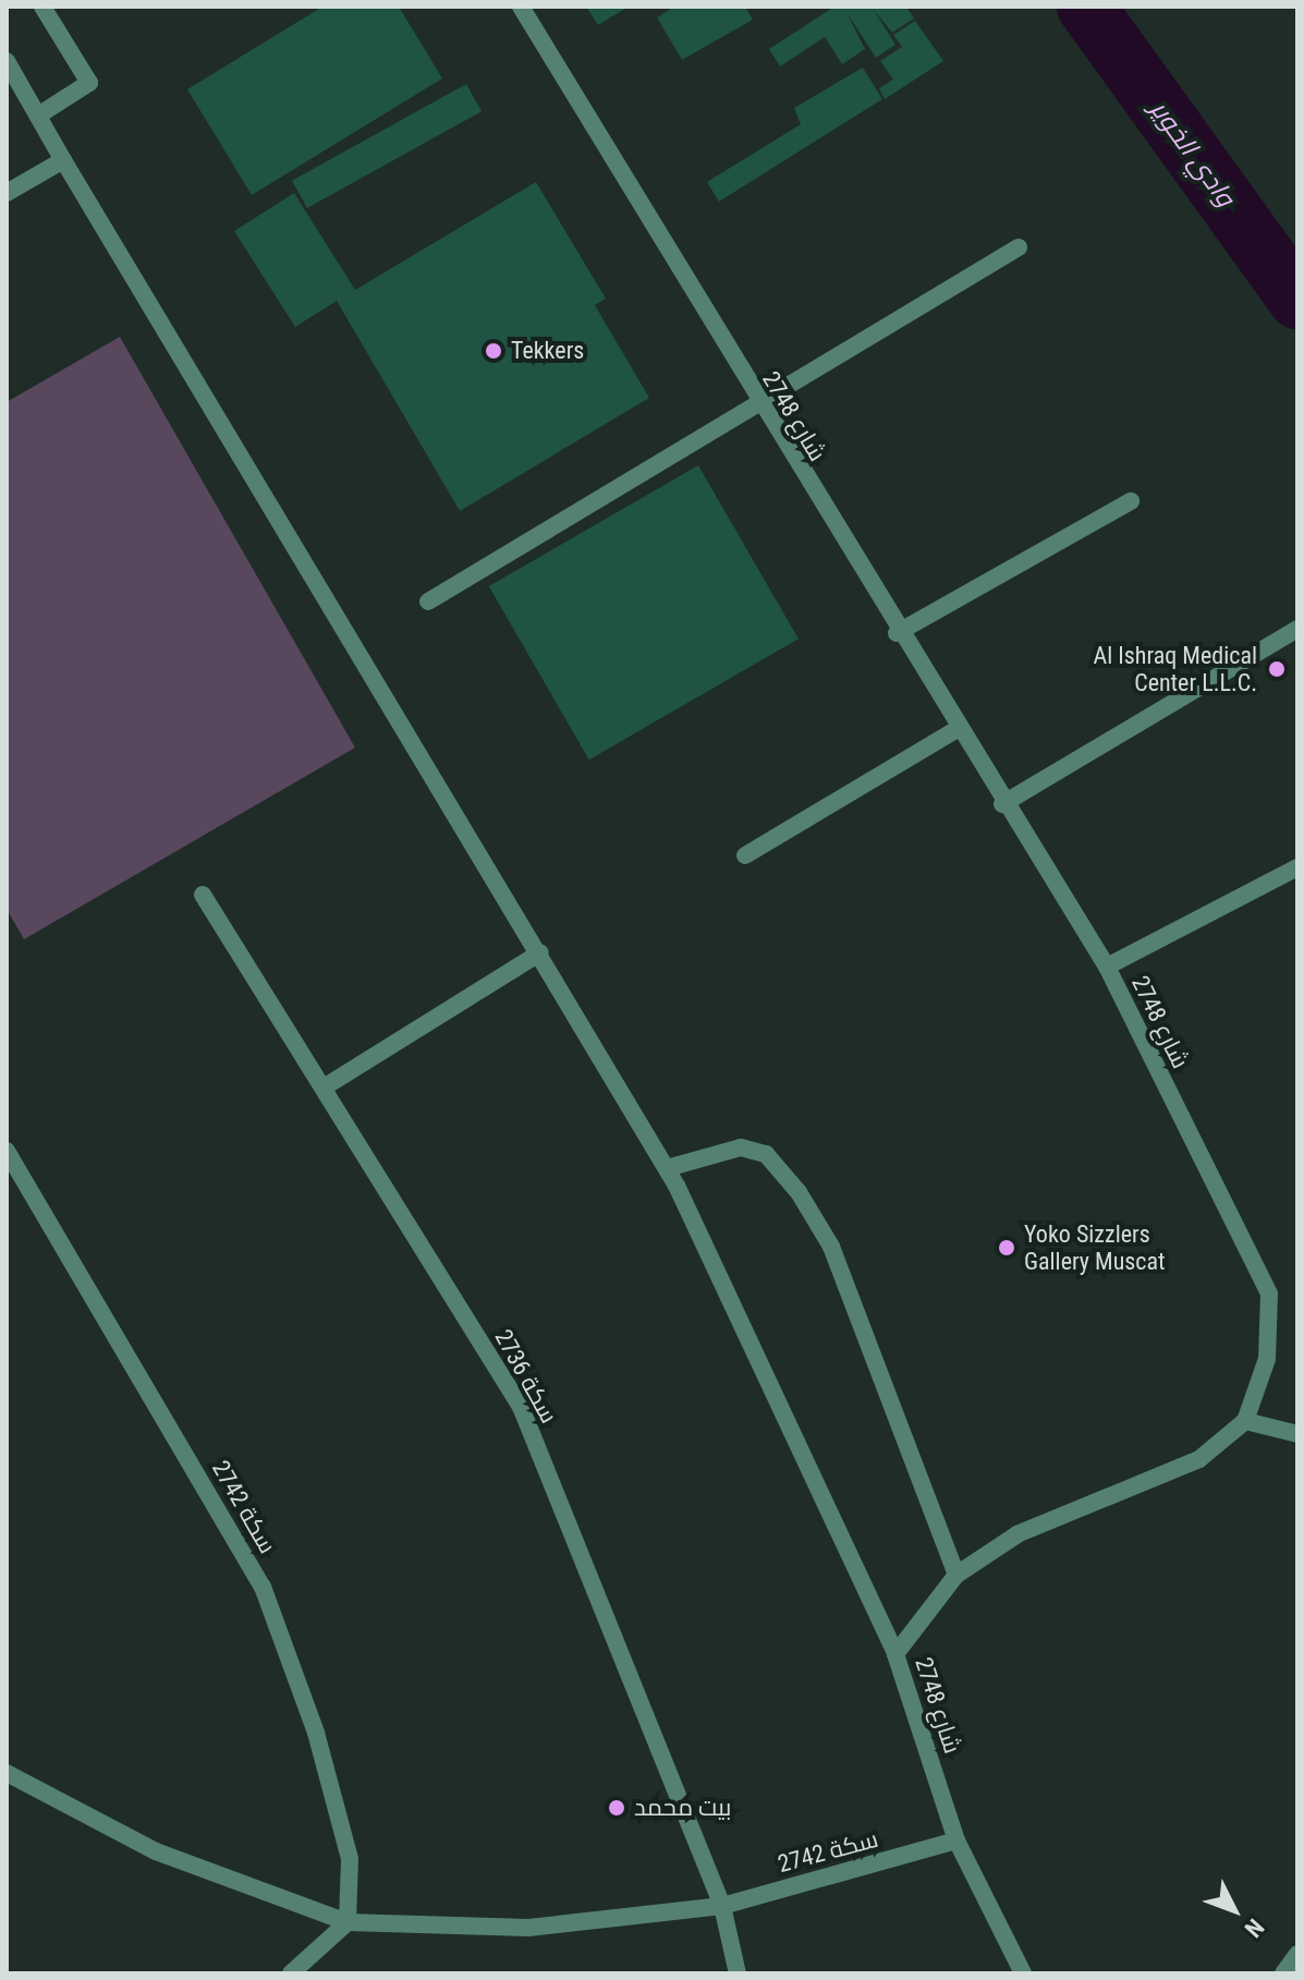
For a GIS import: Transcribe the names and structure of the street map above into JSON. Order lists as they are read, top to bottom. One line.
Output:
{"streets":{"street":["شارع 2748","سكة 2736","سكة 2742"]},"crossings":[["شارع 2748","سكة 2742"],["سكة 2736","سكة 2742"]],"water":["وادي الخوير"],"places":["Tekkers","Al Ishraq Medical Center L.L.C.","Yoko Sizzlers Gallery Muscat","بيت محمد"],"north":"bottom right"}
